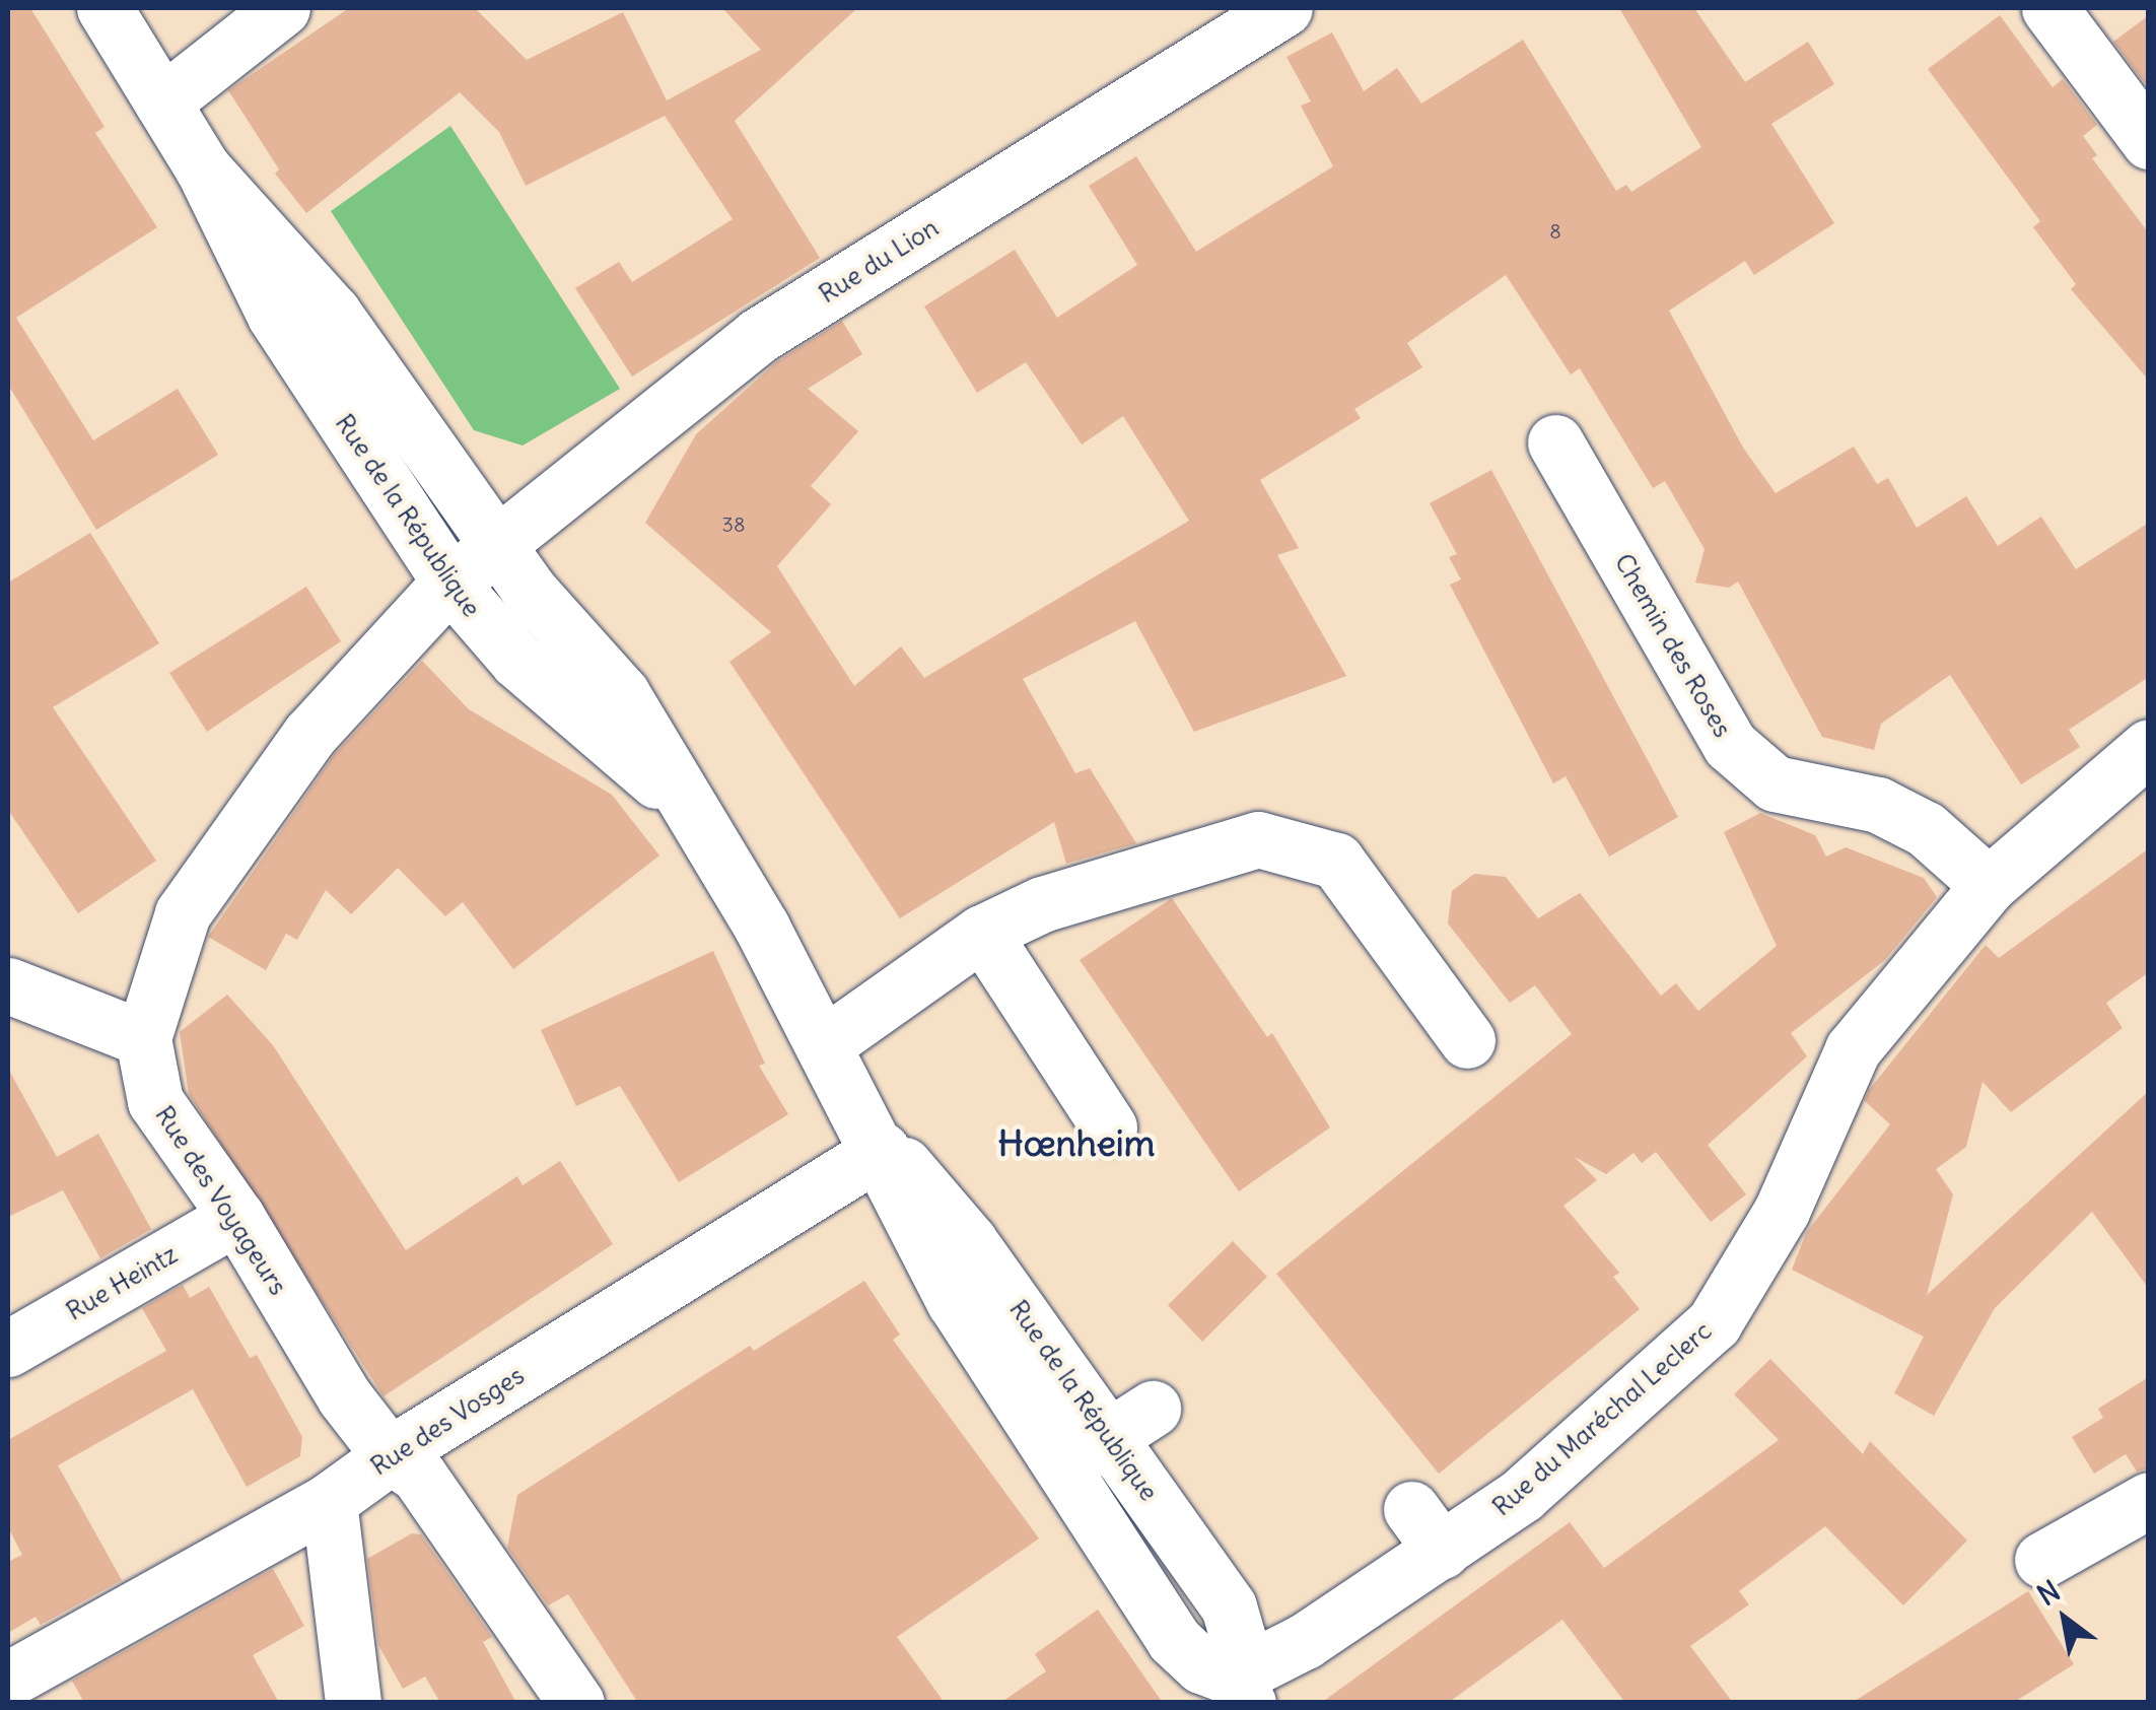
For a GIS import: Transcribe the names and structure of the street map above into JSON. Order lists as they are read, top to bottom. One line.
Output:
{"streets":{"street":["Rue du Lion","Rue de la République","Chemin des Roses","Rue des Voyageurs","Rue Heintz","Rue du Maréchal Leclerc","Rue des Vosges"]},"crossings":[["Rue du Lion","Rue de la République"],["Rue du Lion","Rue des Voyageurs"],["Rue de la République","Rue des Voyageurs"],["Rue de la République","Rue du Maréchal Leclerc"],["Rue de la République","Rue des Vosges"],["Chemin des Roses","Rue du Maréchal Leclerc"],["Rue des Voyageurs","Rue Heintz"],["Rue des Voyageurs","Rue des Vosges"]],"districts":["Hœnheim"],"house_numbers":["8","38"],"north":"top left"}
